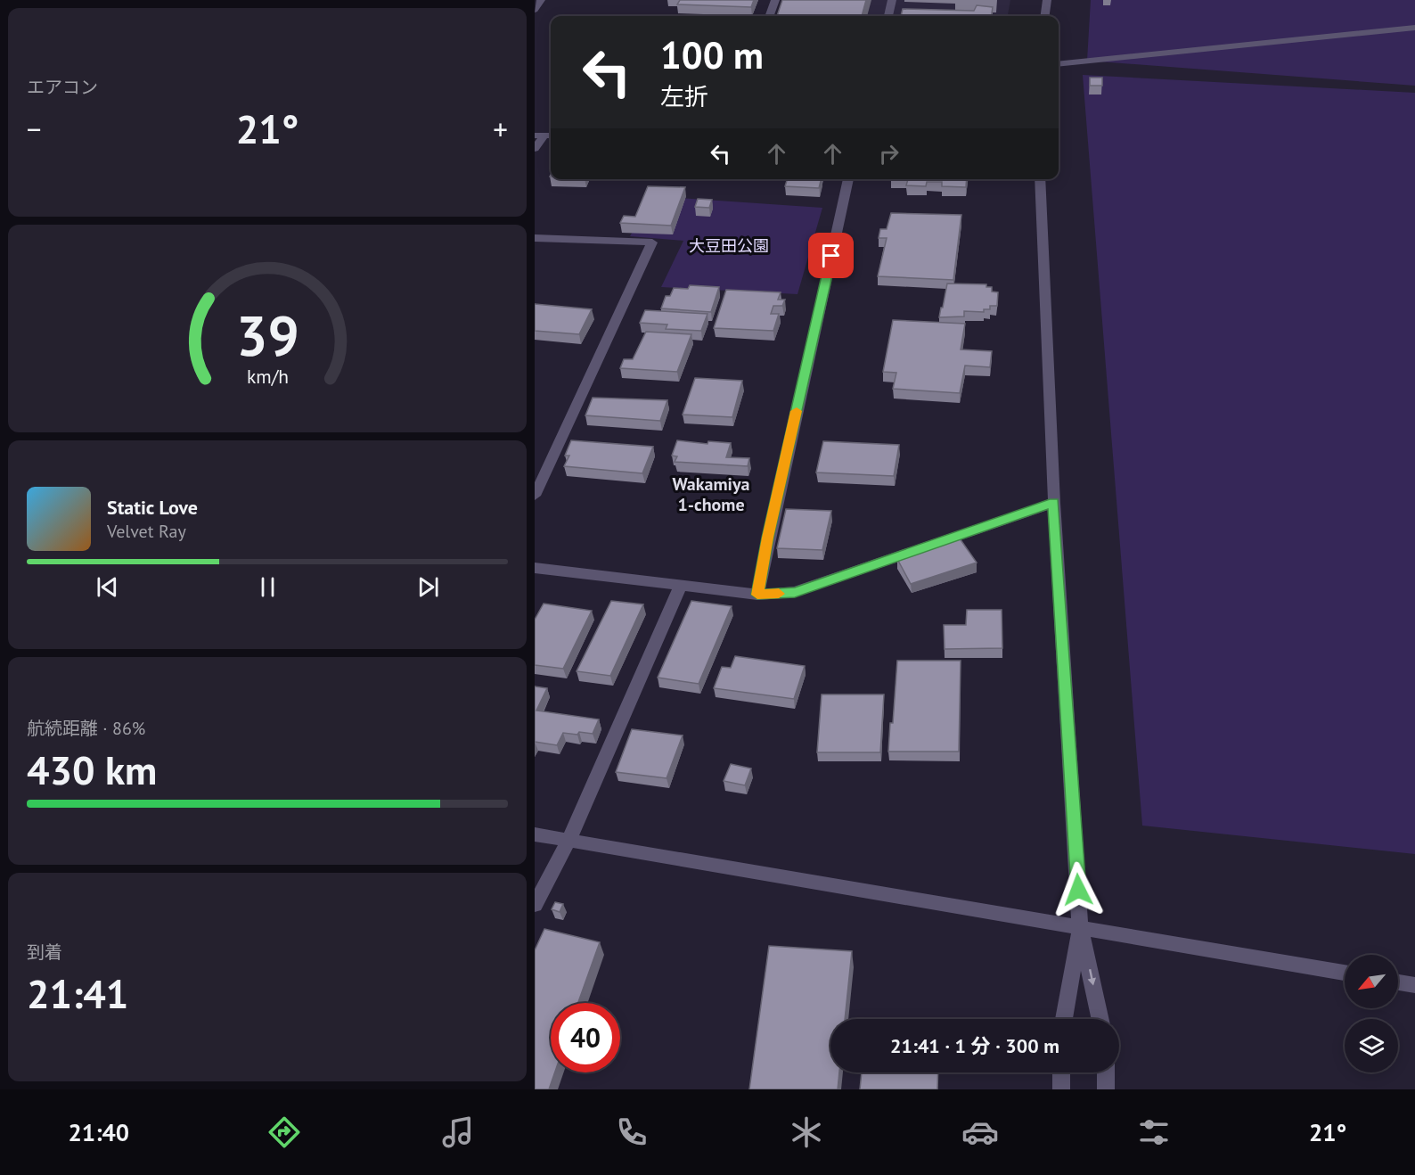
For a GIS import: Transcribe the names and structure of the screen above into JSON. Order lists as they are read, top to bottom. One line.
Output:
{"districts":["Wakamiya 1-chome"],"parks":["大豆田公園"],"north":"bottom left","page":{"tile":["エアコン",["航続距離 · 86%","430 km"],["到着","21:41"]],"turn":["100 m","左折"],"heat":["−","21°","+"],"song":["Static Love","Velvet Ray"],"limit":"40","trip":"21:41 · 1 分 · 300 m","tabs":["21:40","21°"],"gauge":["39","km/h"]}}
